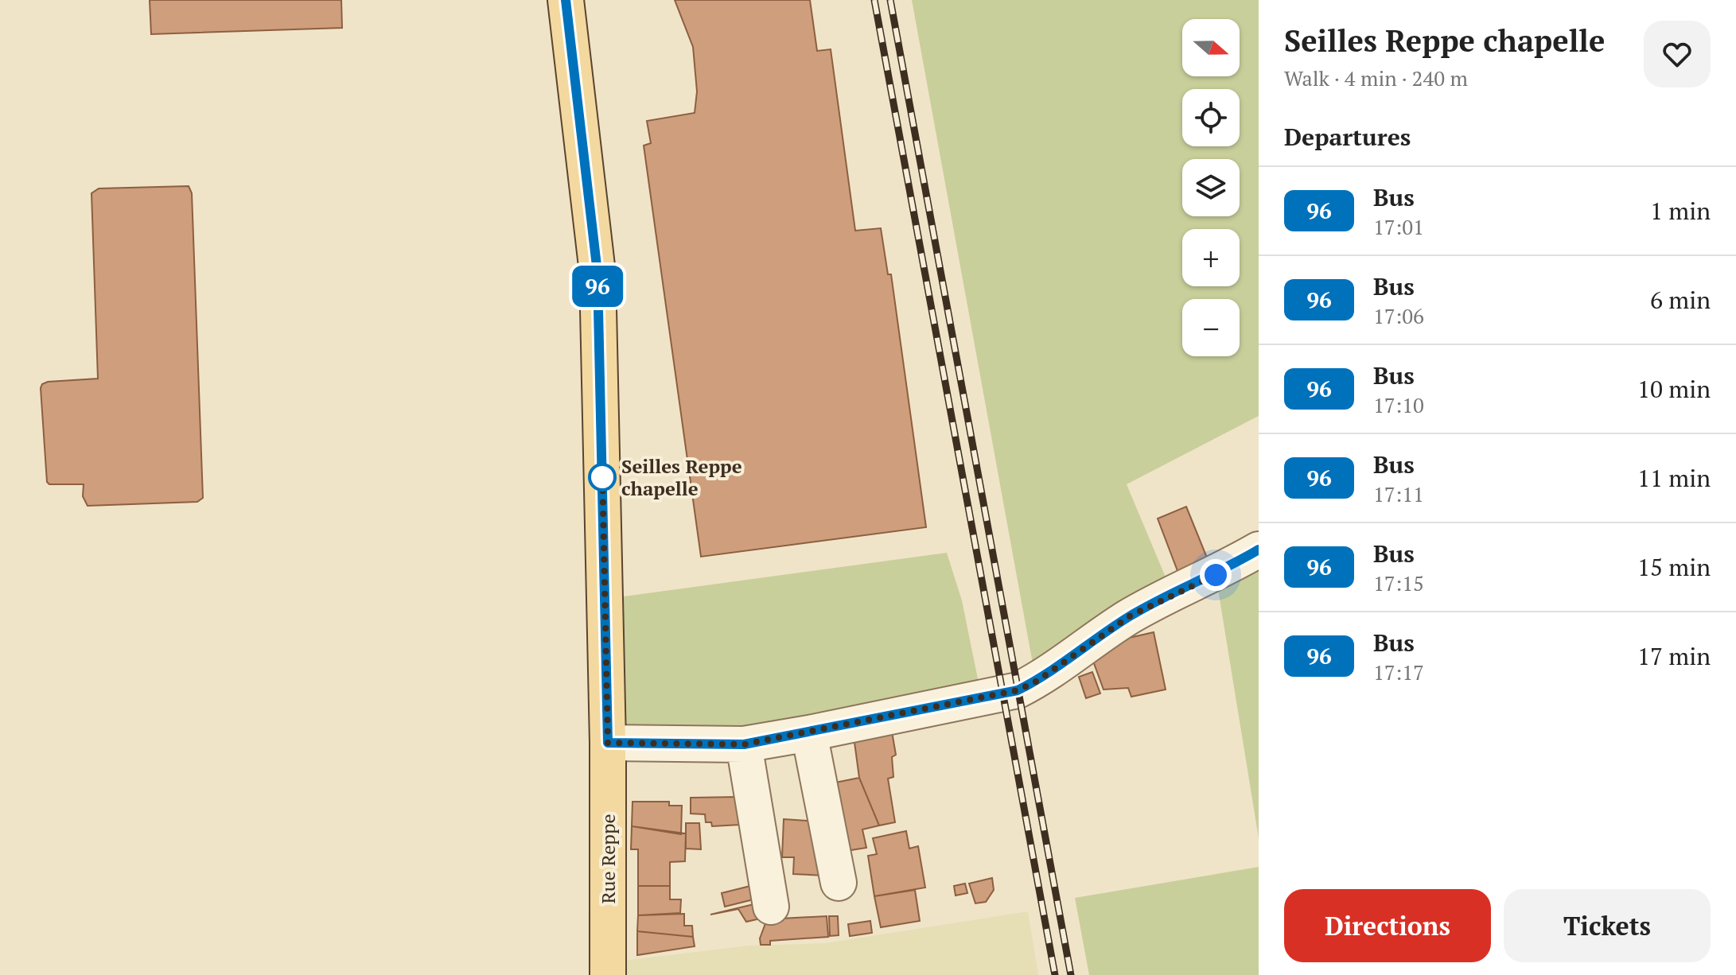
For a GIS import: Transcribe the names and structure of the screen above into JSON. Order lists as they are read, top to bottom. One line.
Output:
{"streets":{"main road":["Rue Reppe"]},"places":["Seilles Reppe chapelle"],"lines":["bus line 96"],"north":"right","page":{"on_map":"96","heading":[["Seilles Reppe chapelle","Walk · 4 min · 240 m"],"Departures"],"map_buttons":["+","−"],"list":[{"mark":"96","name":"Bus","note":"17:01","value":"1 min"},{"mark":"96","name":"Bus","note":"17:06","value":"6 min"},{"mark":"96","name":"Bus","note":"17:10","value":"10 min"},{"mark":"96","name":"Bus","note":"17:11","value":"11 min"},{"mark":"96","name":"Bus","note":"17:15","value":"15 min"},{"mark":"96","name":"Bus","note":"17:17","value":"17 min"}],"buttons":["Directions","Tickets"]}}
